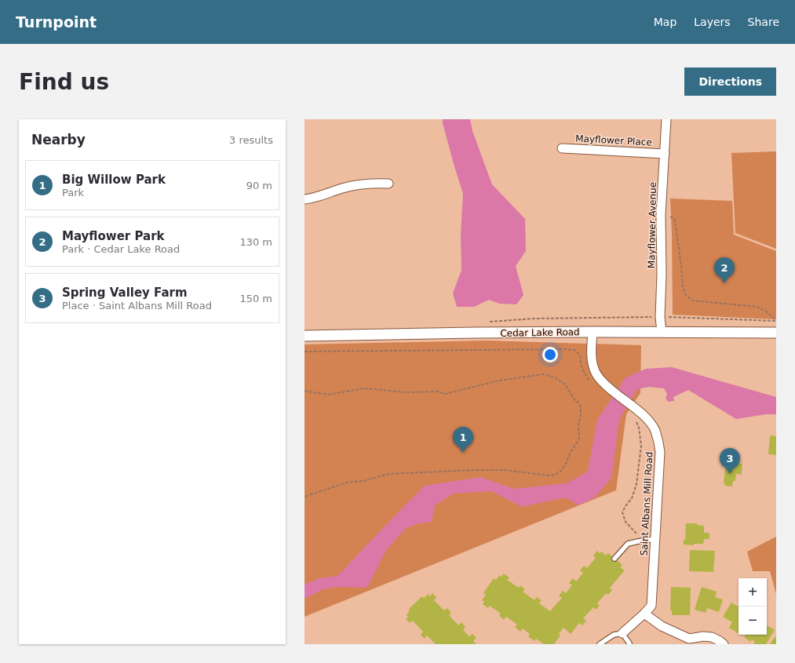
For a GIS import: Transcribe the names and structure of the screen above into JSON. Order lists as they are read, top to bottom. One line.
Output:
{"streets":{"street":["Mayflower Place","Mayflower Avenue","Cedar Lake Road","Saint Albans Mill Road"]},"crossings":[["Mayflower Place","Mayflower Avenue"],["Mayflower Avenue","Cedar Lake Road"],["Cedar Lake Road","Saint Albans Mill Road"]],"page":{"header":"Turnpoint","nav":["Map","Layers","Share"],"buttons":"Directions","title":"Find us","heading":["Nearby","3 results"],"list":[{"mark":"1","name":"Big Willow Park","note":"Park","value":"90 m"},{"mark":"2","name":"Mayflower Park","note":"Park · Cedar Lake Road","value":"130 m"},{"mark":"3","name":"Spring Valley Farm","note":"Place · Saint Albans Mill Road","value":"150 m"}],"pins":["2","1","3"],"map_buttons":["+","−"]}}
